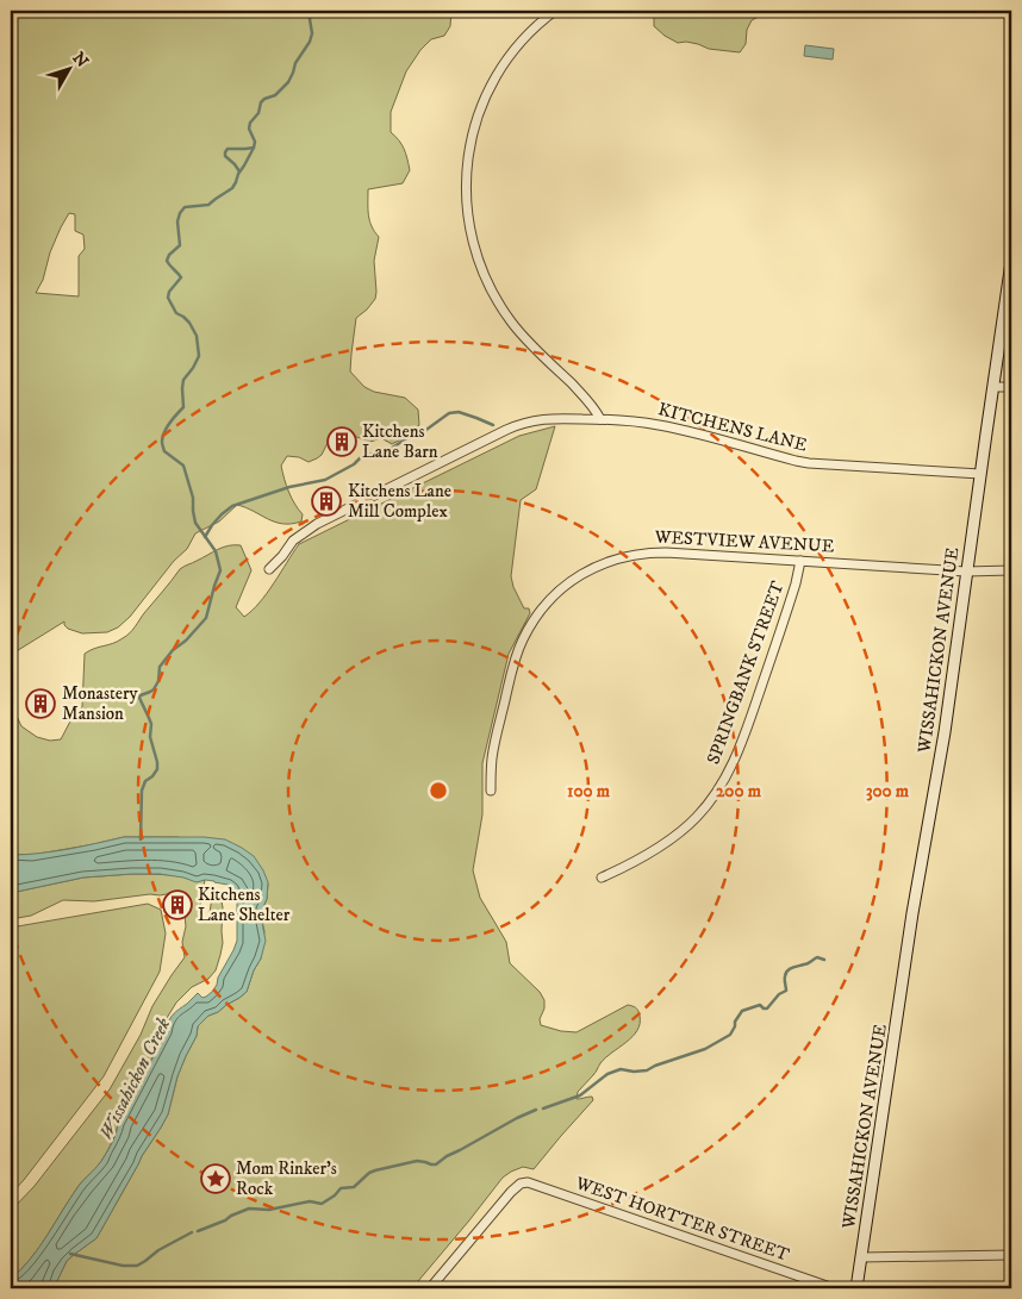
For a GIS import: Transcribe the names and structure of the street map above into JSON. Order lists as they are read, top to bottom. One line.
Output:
{"streets":{"street":["KITCHENS LANE","WESTVIEW AVENUE","WISSAHICKON AVENUE","SPRINGBANK STREET","WEST HORTTER STREET"]},"crossings":[["KITCHENS LANE","WISSAHICKON AVENUE"],["WESTVIEW AVENUE","WISSAHICKON AVENUE"],["WESTVIEW AVENUE","SPRINGBANK STREET"]],"water":["Wissahickon Creek"],"places":{"building":["Kitchens Lane Barn","Kitchens Lane Mill Complex","Monastery Mansion","Kitchens Lane Shelter"],"place":["Mom Rinker's Rock"]},"north":"top right","rings":["100 m","200 m","300 m"]}
